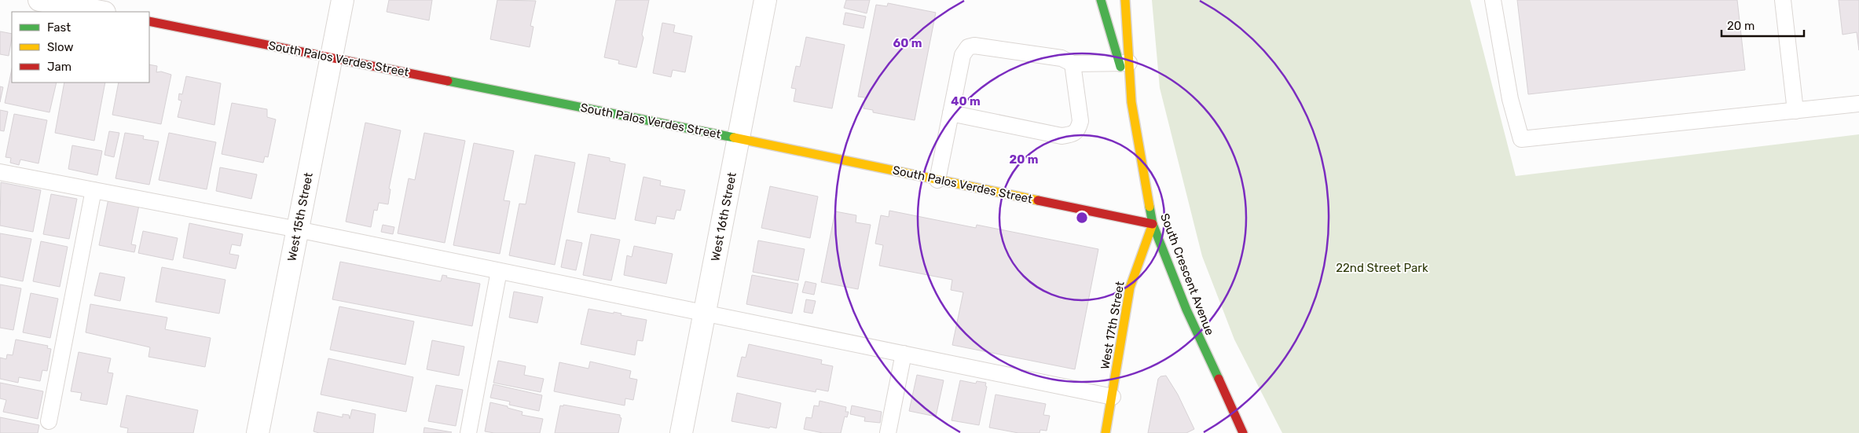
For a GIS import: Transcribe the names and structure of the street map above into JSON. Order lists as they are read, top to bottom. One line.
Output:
{"streets":{"street":["South Palos Verdes Street","West 15th Street","West 16th Street","South Crescent Avenue","West 17th Street"]},"crossings":[["South Palos Verdes Street","West 15th Street"],["South Palos Verdes Street","West 16th Street"],["South Palos Verdes Street","South Crescent Avenue"],["South Palos Verdes Street","West 17th Street"],["South Crescent Avenue","West 17th Street"]],"parks":["22nd Street Park"],"legend":["Fast","Slow","Jam"],"scale_bar":"20 m","rings":["60 m","40 m","20 m"]}
